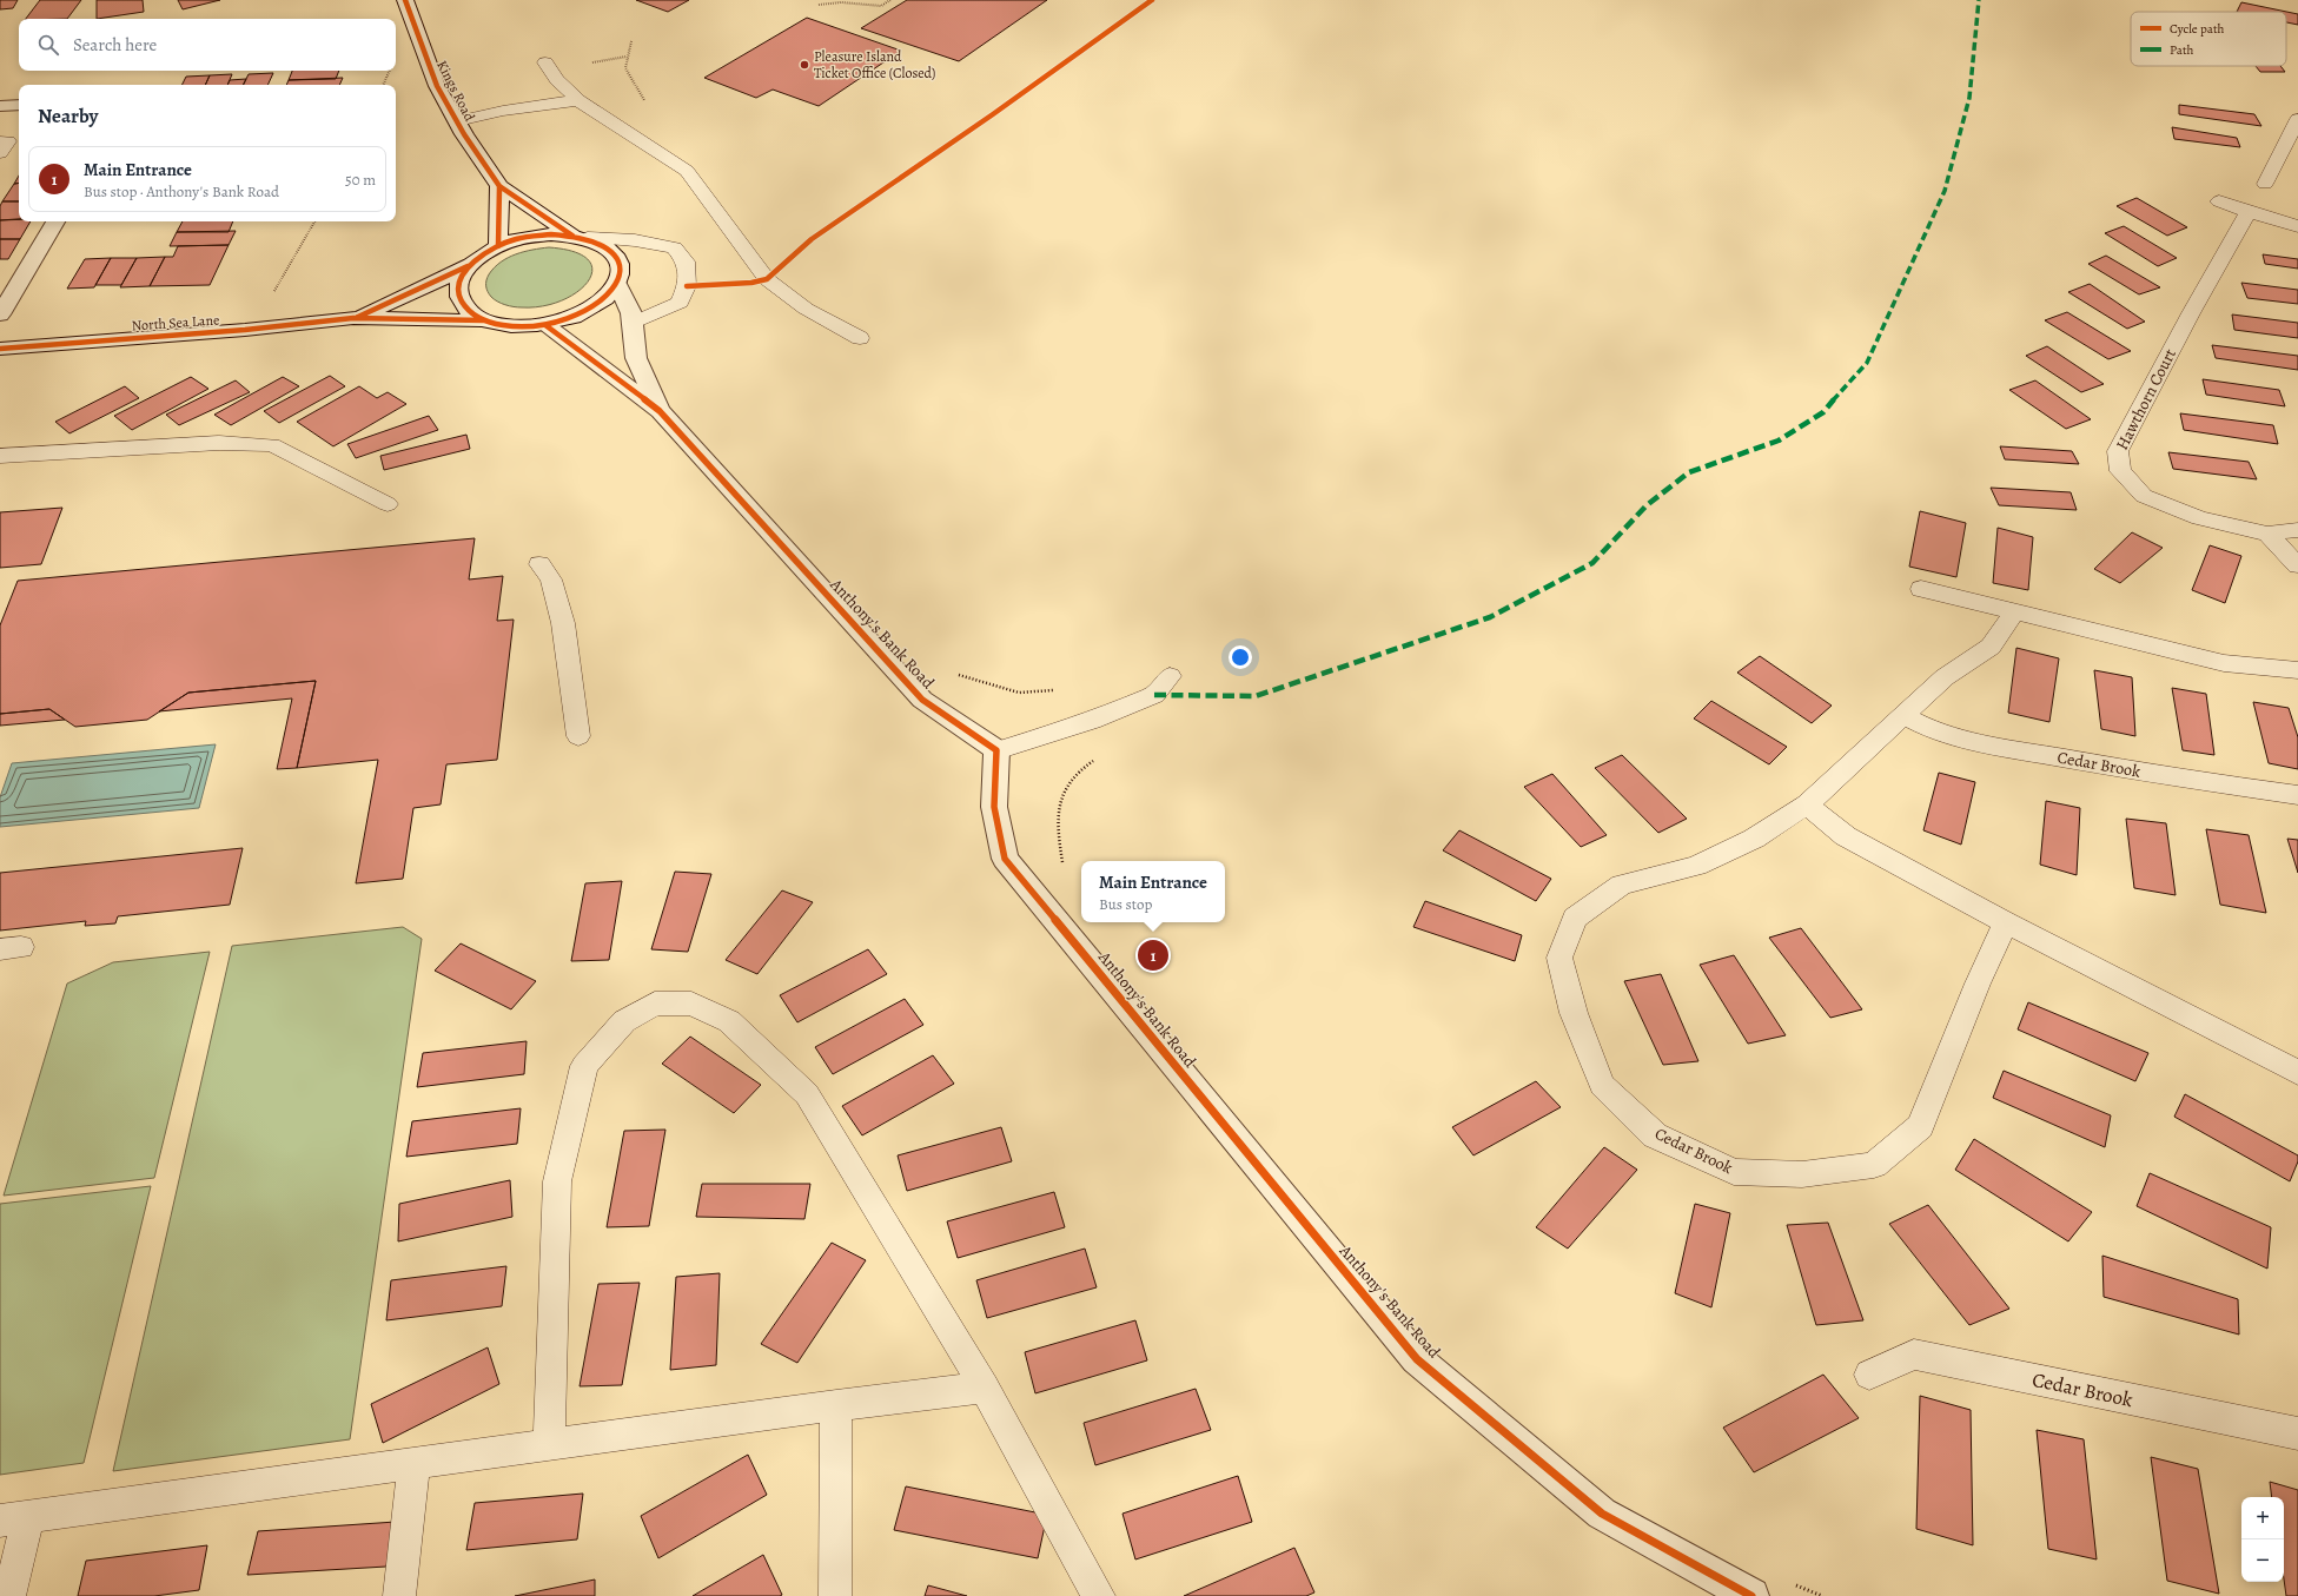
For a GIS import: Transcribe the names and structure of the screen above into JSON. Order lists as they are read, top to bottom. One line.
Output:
{"streets":{"street":["Kings Road","North Sea Lane","Anthony's Bank Road"],"lane":["Hawthorn Court","Cedar Brook"]},"crossings":[["Kings Road","North Sea Lane"],["Kings Road","Anthony's Bank Road"],["North Sea Lane","Anthony's Bank Road"]],"places":["Pleasure Island Ticket Office (Closed)"],"legend":["Cycle path","Path"],"page":{"search":"Search here","heading":"Nearby","list":[{"mark":"1","name":"Main Entrance","note":"Bus stop · Anthony's Bank Road","value":"50 m"}],"popup":["Main Entrance","Bus stop"],"pins":"1","map_buttons":["+","−"]}}
